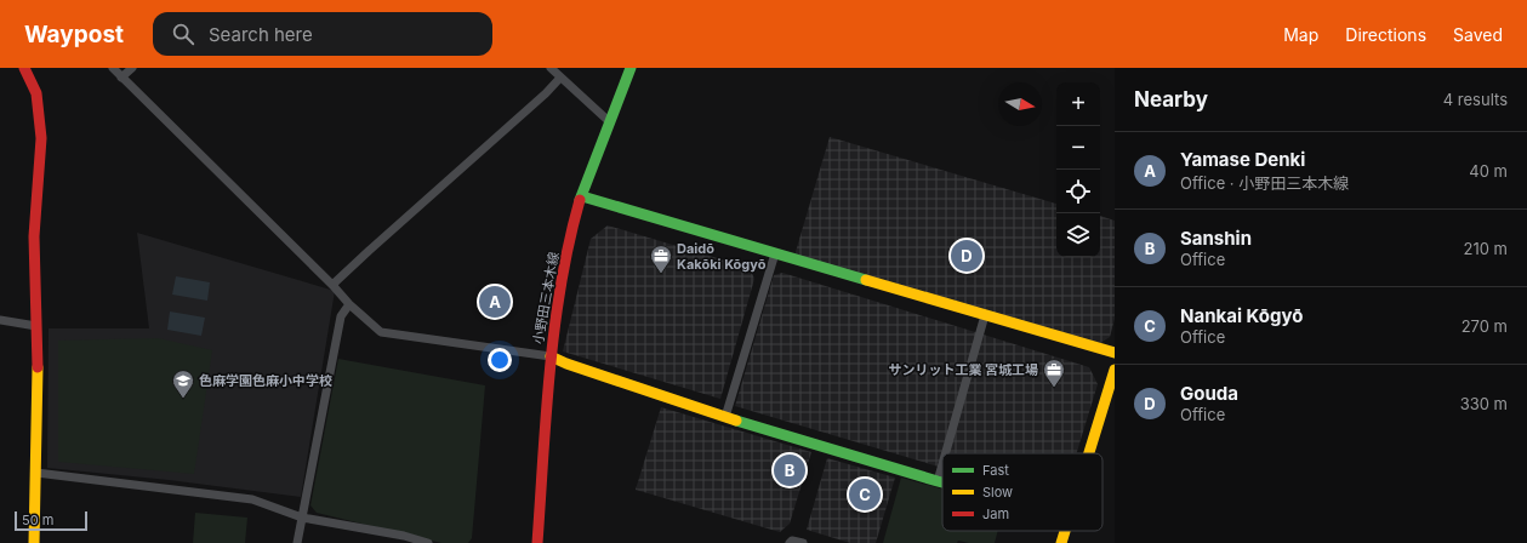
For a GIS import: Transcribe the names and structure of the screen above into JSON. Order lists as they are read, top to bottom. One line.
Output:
{"streets":{"street":["小野田三本木線"]},"places":{"office":["Daidō Kakōki Kōgyō","サンリット工業 宮城工場"],"school or university":["色麻学園色麻小中学校"]},"legend":["Fast","Slow","Jam"],"scale_bar":"50 m","north":"right","page":{"header":"Waypost","search":"Search here","nav":["Map","Directions","Saved"],"heading":["Nearby","4 results"],"map_buttons":["+","−"],"list":[{"mark":"A","name":"Yamase Denki","note":"Office · 小野田三本木線","value":"40 m"},{"mark":"B","name":"Sanshin","note":"Office","value":"210 m"},{"mark":"C","name":"Nankai Kōgyō","note":"Office","value":"270 m"},{"mark":"D","name":"Gouda","note":"Office","value":"330 m"}],"pins":["D","A","B","C"],"scale":"50 m"}}
